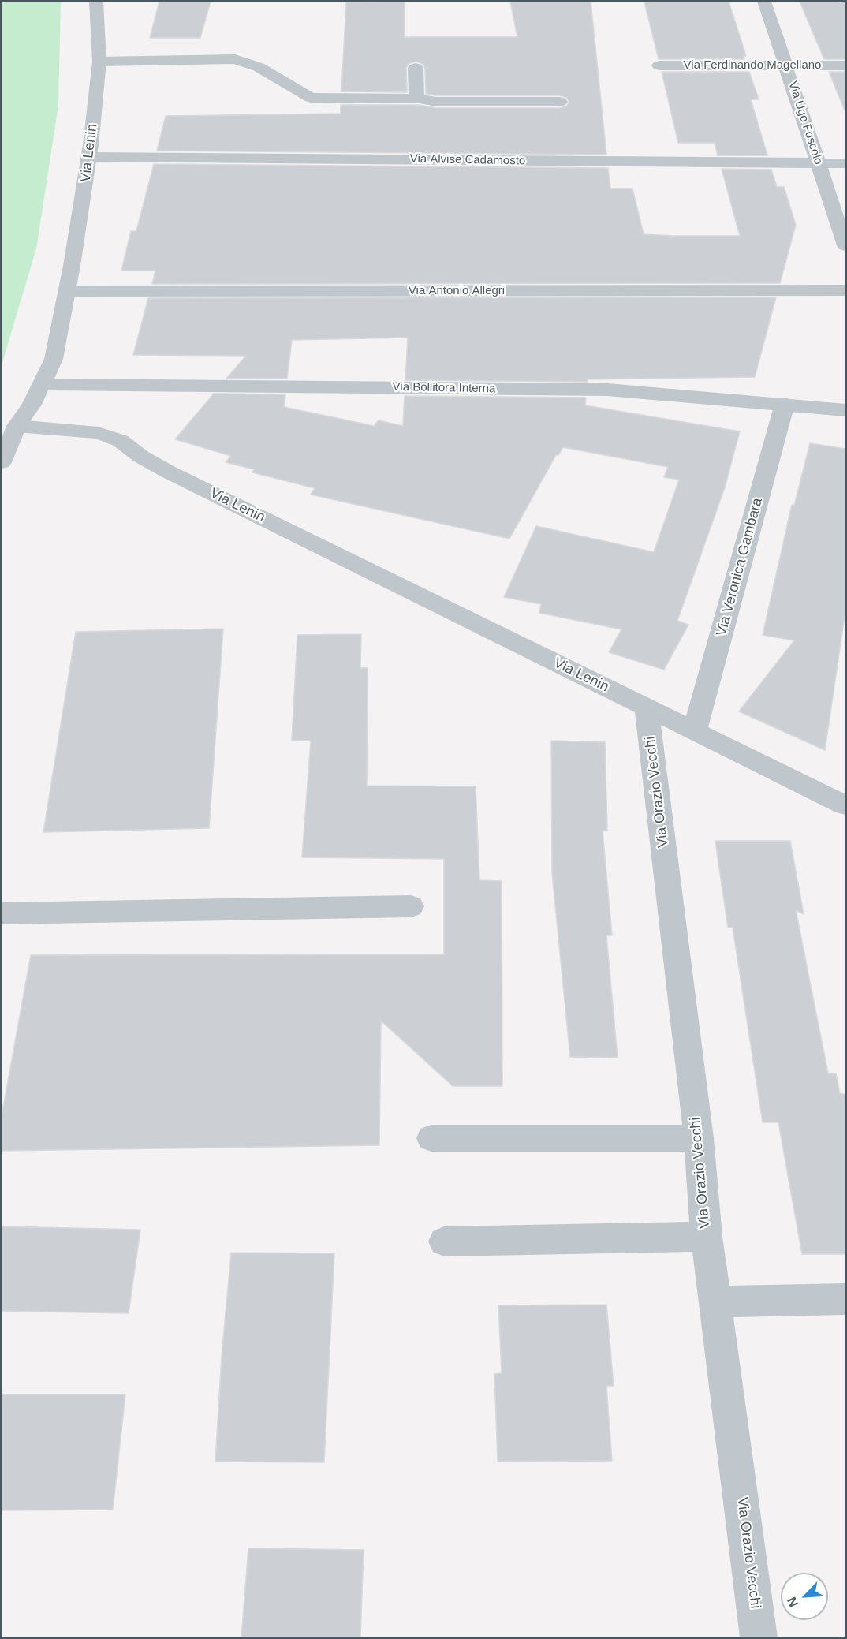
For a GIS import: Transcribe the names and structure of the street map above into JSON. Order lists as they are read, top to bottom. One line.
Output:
{"streets":{"street":["Via Ferdinando Magellano","Via Ugo Foscolo","Via Lenin","Via Alvise Cadamosto","Via Antonio Allegri","Via Bollitora Interna","Via Veronica Gambara","Via Orazio Vecchi"]},"crossings":[["Via Ferdinando Magellano","Via Ugo Foscolo"],["Via Ugo Foscolo","Via Alvise Cadamosto"],["Via Lenin","Via Alvise Cadamosto"],["Via Lenin","Via Antonio Allegri"],["Via Lenin","Via Bollitora Interna"],["Via Lenin","Via Veronica Gambara"],["Via Lenin","Via Orazio Vecchi"],["Via Bollitora Interna","Via Veronica Gambara"]],"north":"bottom left"}
